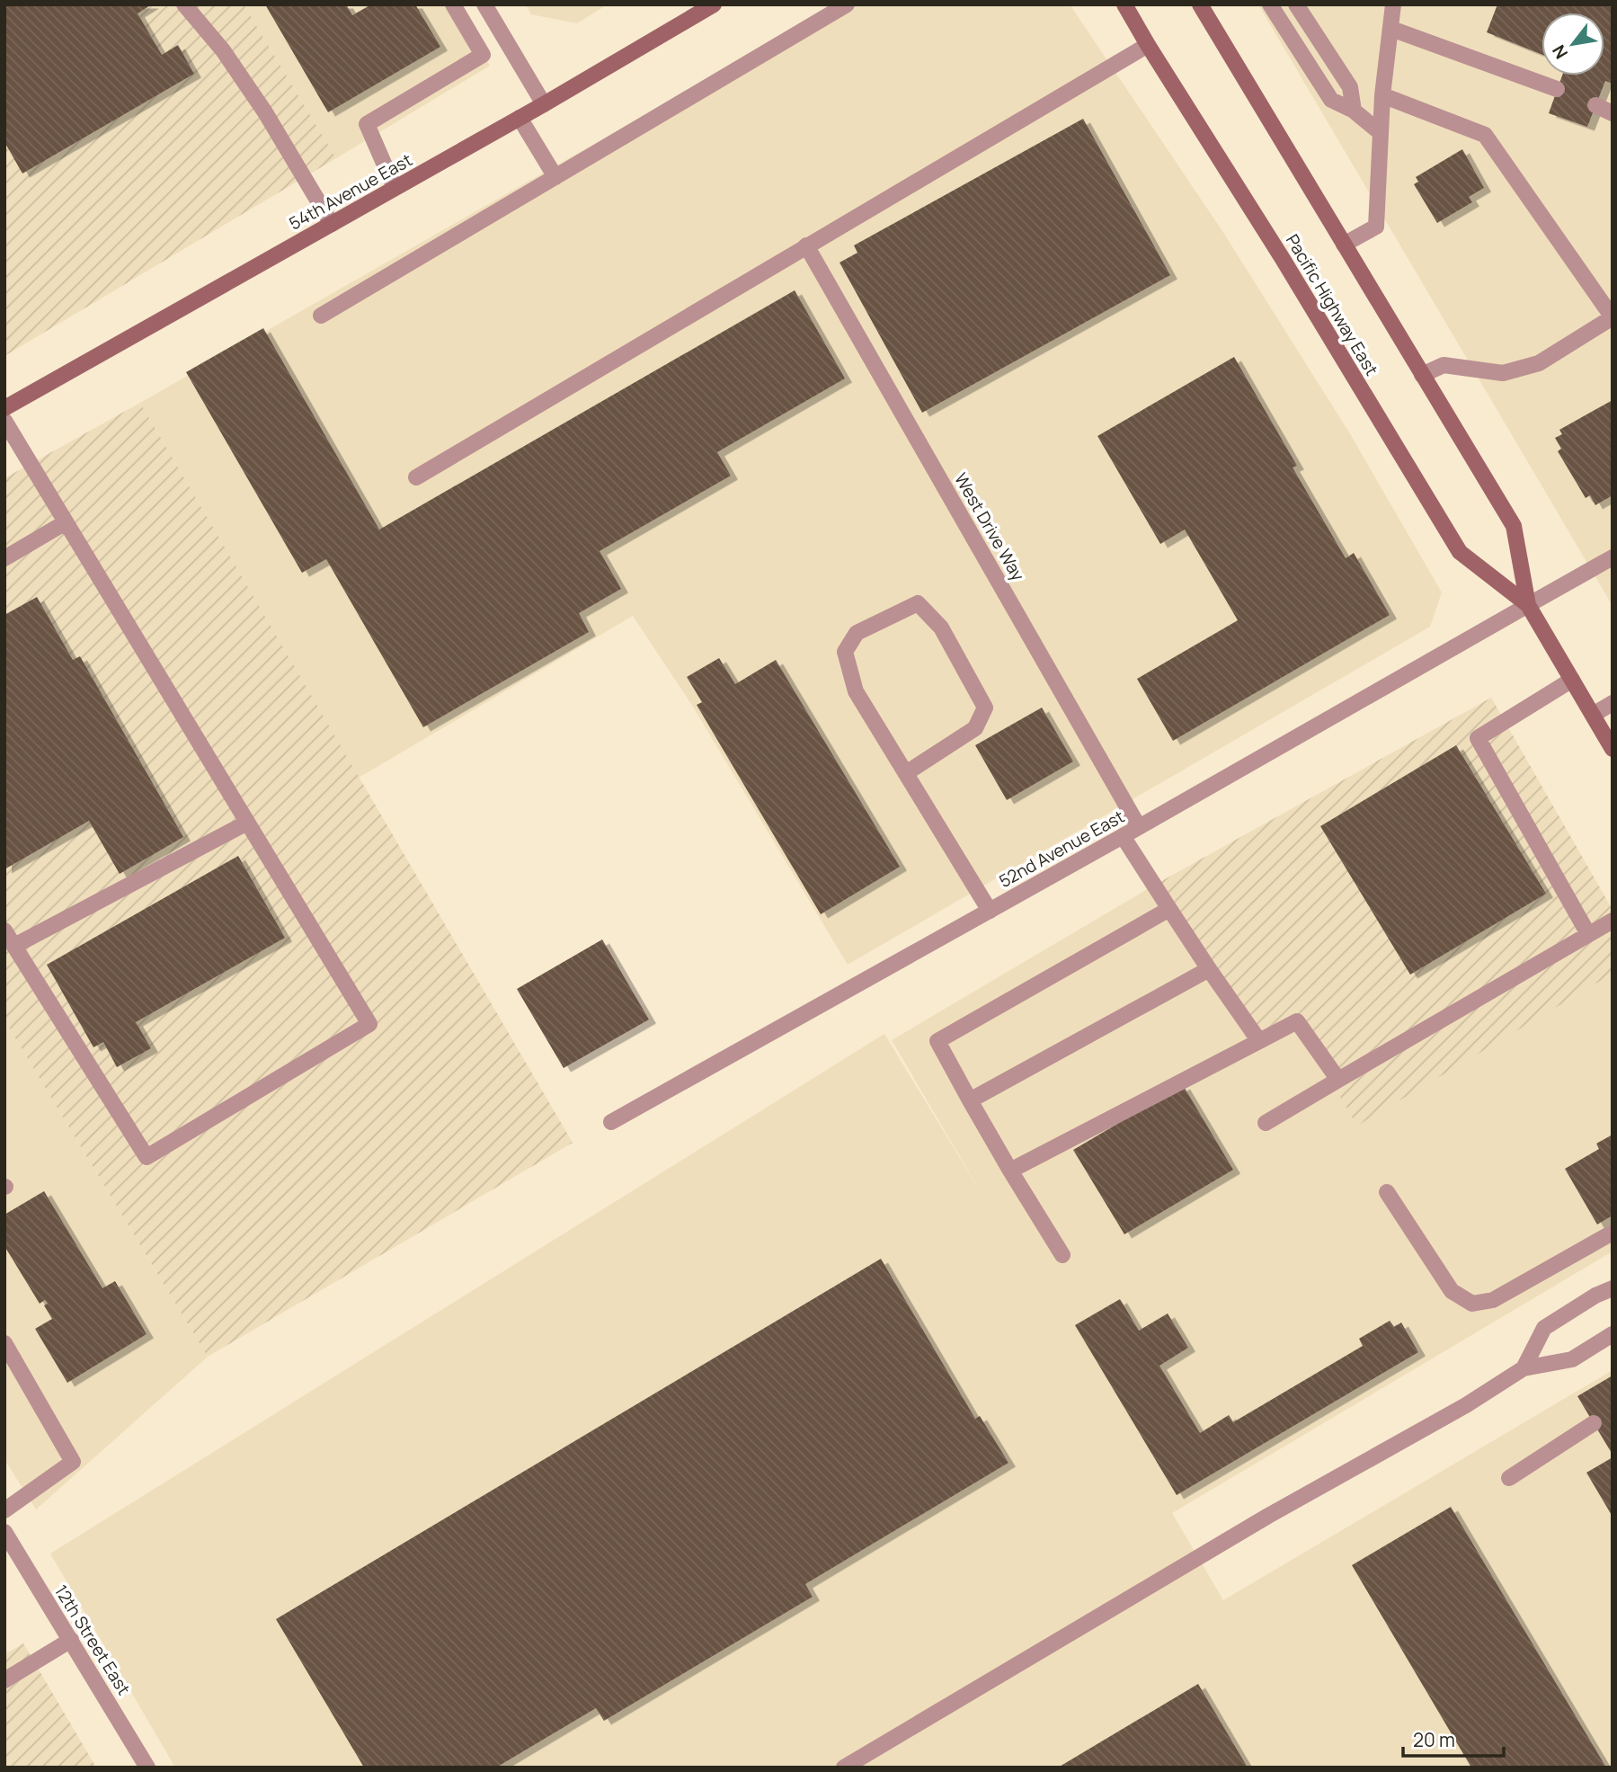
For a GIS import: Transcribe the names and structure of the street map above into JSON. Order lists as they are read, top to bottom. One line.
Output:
{"streets":{"main road":["54th Avenue East","Pacific Highway East"],"street":["West Drive Way","52nd Avenue East","12th Street East"]},"crossings":[["Pacific Highway East","52nd Avenue East"],["West Drive Way","52nd Avenue East"]],"scale_bar":"20 m","north":"bottom left"}
